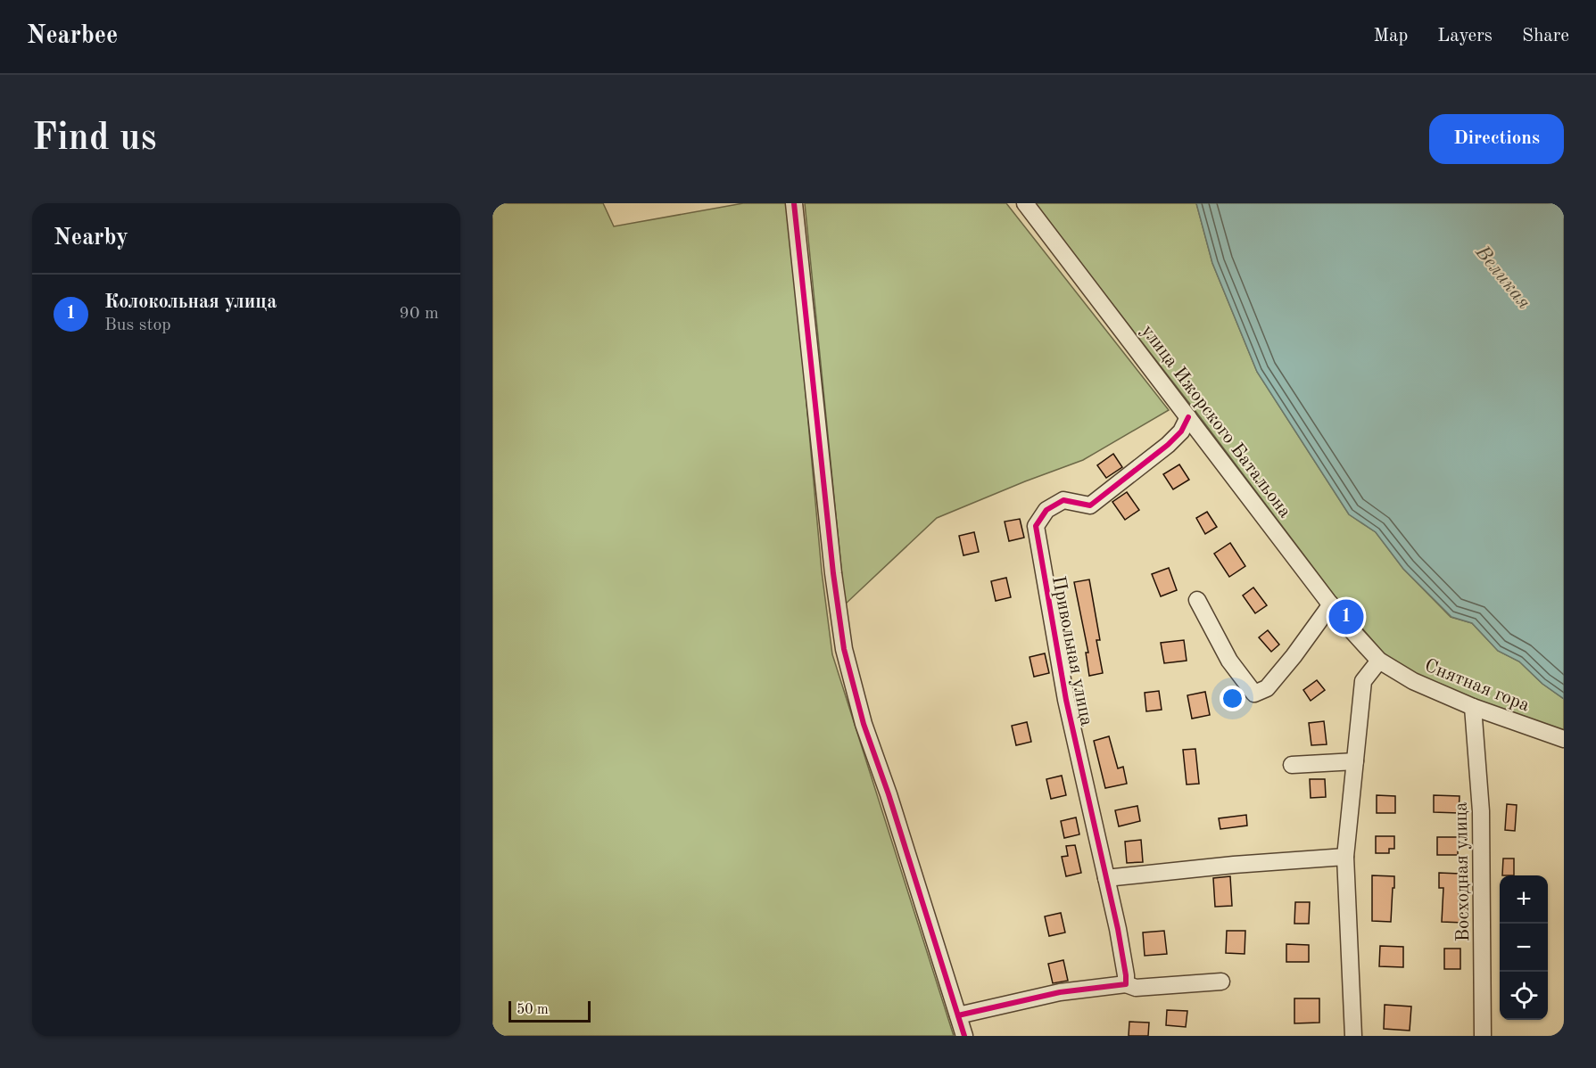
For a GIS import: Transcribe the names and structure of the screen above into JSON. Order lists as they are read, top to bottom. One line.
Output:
{"streets":{"street":["улица Ижорского Батальона","Привольная улица","Снятная гора","Восходная улица"]},"crossings":[["улица Ижорского Батальона","Привольная улица"],["улица Ижорского Батальона","Снятная гора"],["Снятная гора","Восходная улица"]],"water":["Великая"],"scale_bar":"50 m","page":{"header":"Nearbee","nav":["Map","Layers","Share"],"buttons":"Directions","title":"Find us","heading":"Nearby","list":[{"mark":"1","name":"Колокольная улица","note":"Bus stop","value":"90 m"}],"pins":"1","map_buttons":["+","−"],"scale":"50 m"}}
